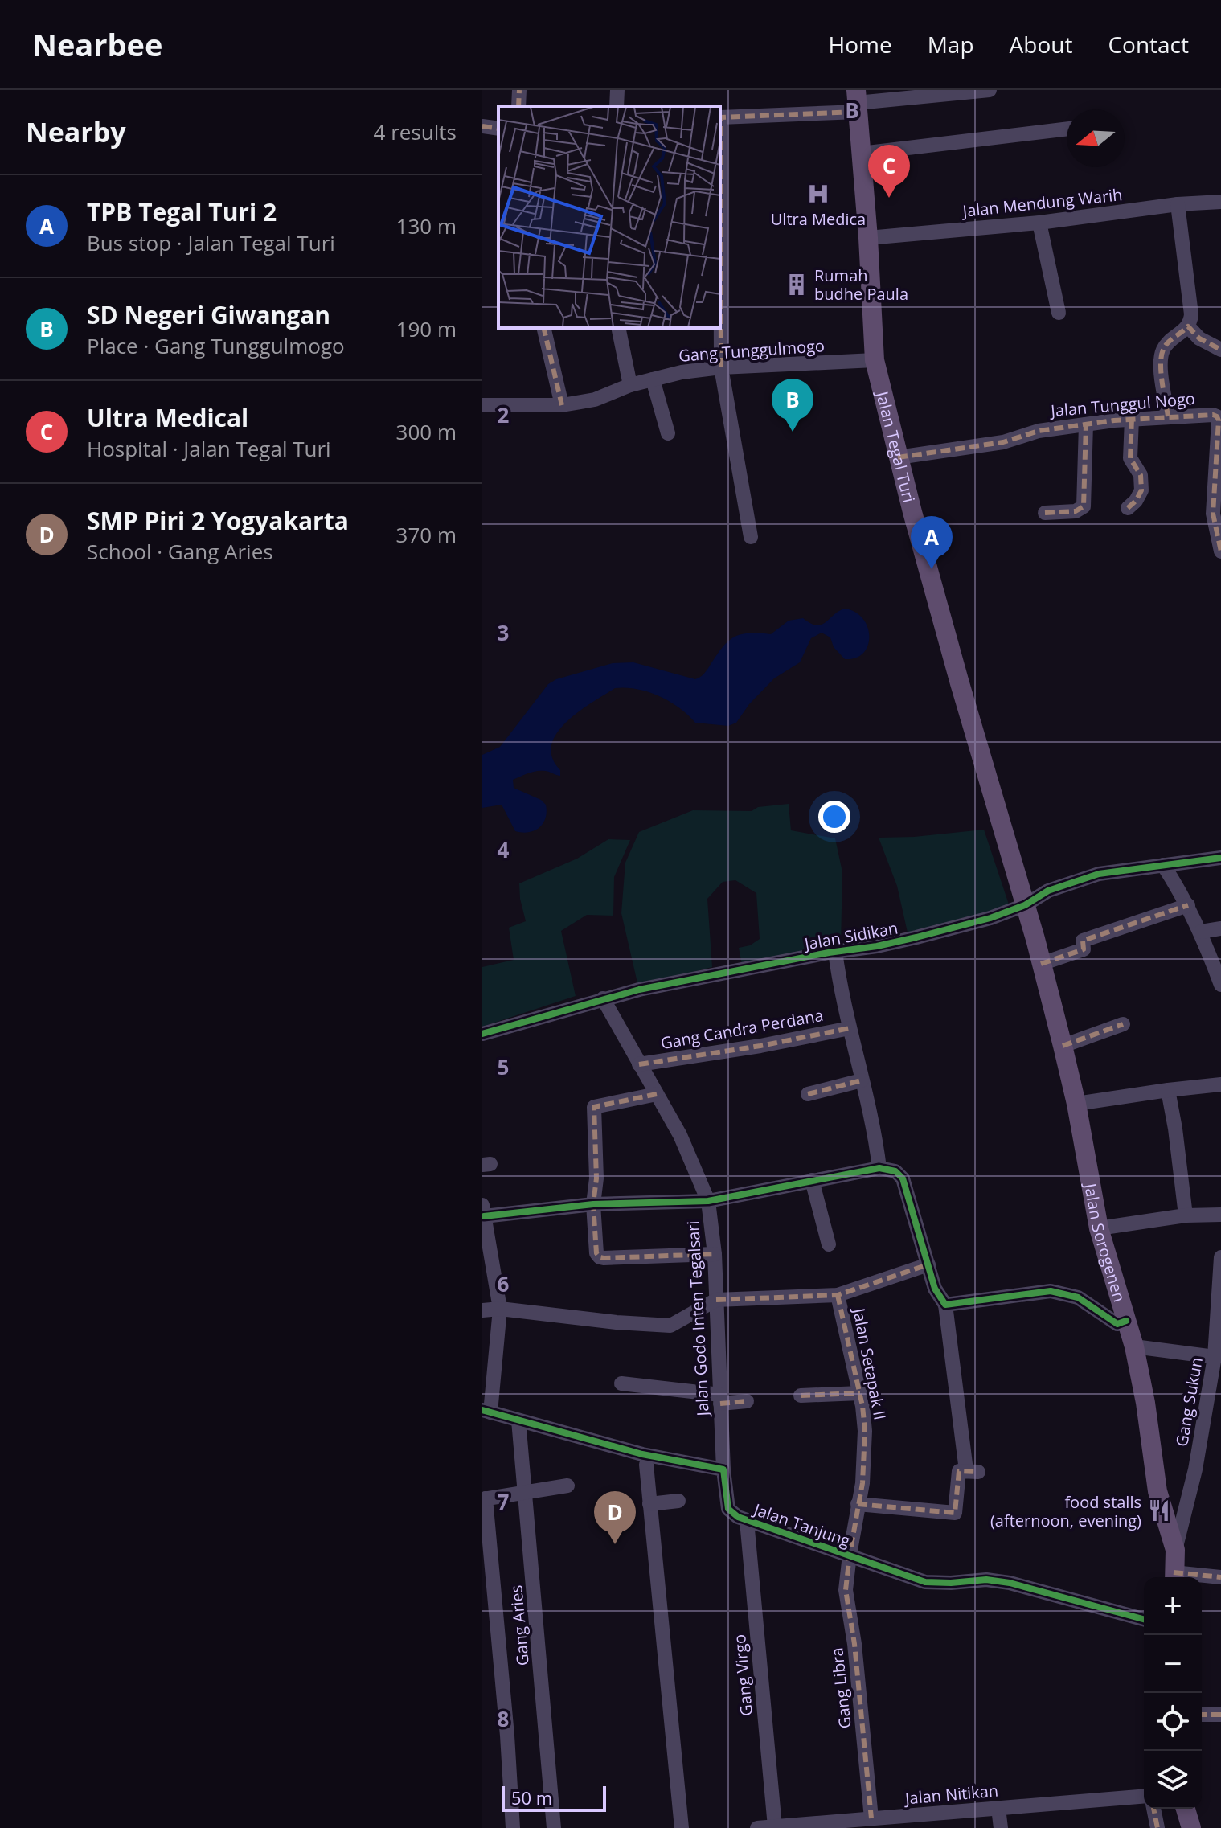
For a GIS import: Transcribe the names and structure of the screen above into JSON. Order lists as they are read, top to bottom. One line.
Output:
{"streets":{"main road":["Jalan Tegal Turi","Jalan Sorogenen"],"street":["Jalan Mendung Warih","Gang Tunggulmogo","Jalan Tunggul Nogo","Jalan Sidikan","Gang Candra Perdana","Jalan Godo Inten Tegalsari","Jalan Setapak II","Gang Sukun","Jalan Tanjung","Gang Aries","Gang Virgo","Gang Libra","Jalan Nitikan"]},"crossings":[["Jalan Mendung Warih","Jalan Tegal Turi"],["Gang Tunggulmogo","Jalan Tegal Turi"],["Jalan Tunggul Nogo","Jalan Tegal Turi"],["Jalan Tegal Turi","Jalan Sidikan"],["Jalan Tegal Turi","Jalan Sorogenen"],["Jalan Sidikan","Jalan Sorogenen"],["Jalan Sidikan","Jalan Godo Inten Tegalsari"],["Gang Candra Perdana","Jalan Godo Inten Tegalsari"],["Jalan Sorogenen","Gang Sukun"],["Jalan Godo Inten Tegalsari","Jalan Tanjung"],["Jalan Setapak II","Jalan Tanjung"],["Jalan Setapak II","Gang Libra"],["Jalan Tanjung","Gang Virgo"],["Jalan Tanjung","Gang Libra"],["Gang Virgo","Jalan Nitikan"],["Gang Libra","Jalan Nitikan"]],"places":{"hospital":["Ultra Medica"],"building":["Rumah budhe Paula"],"restaurant":["food stalls (afternoon, evening)"]},"scale_bar":"50 m","north":"left","page":{"header":"Nearbee","nav":["Home","Map","About","Contact"],"heading":["Nearby","4 results"],"pins":["C","B","A","D"],"list":[{"mark":"A","name":"TPB Tegal Turi 2","note":"Bus stop · Jalan Tegal Turi","value":"130 m"},{"mark":"B","name":"SD Negeri Giwangan","note":"Place · Gang Tunggulmogo","value":"190 m"},{"mark":"C","name":"Ultra Medical","note":"Hospital · Jalan Tegal Turi","value":"300 m"},{"mark":"D","name":"SMP Piri 2 Yogyakarta","note":"School · Gang Aries","value":"370 m"}],"map_buttons":["+","−"],"scale":"50 m"},"grid":{"columns":["B"],"rows":["2","3","4","5","6","7","8"]}}
